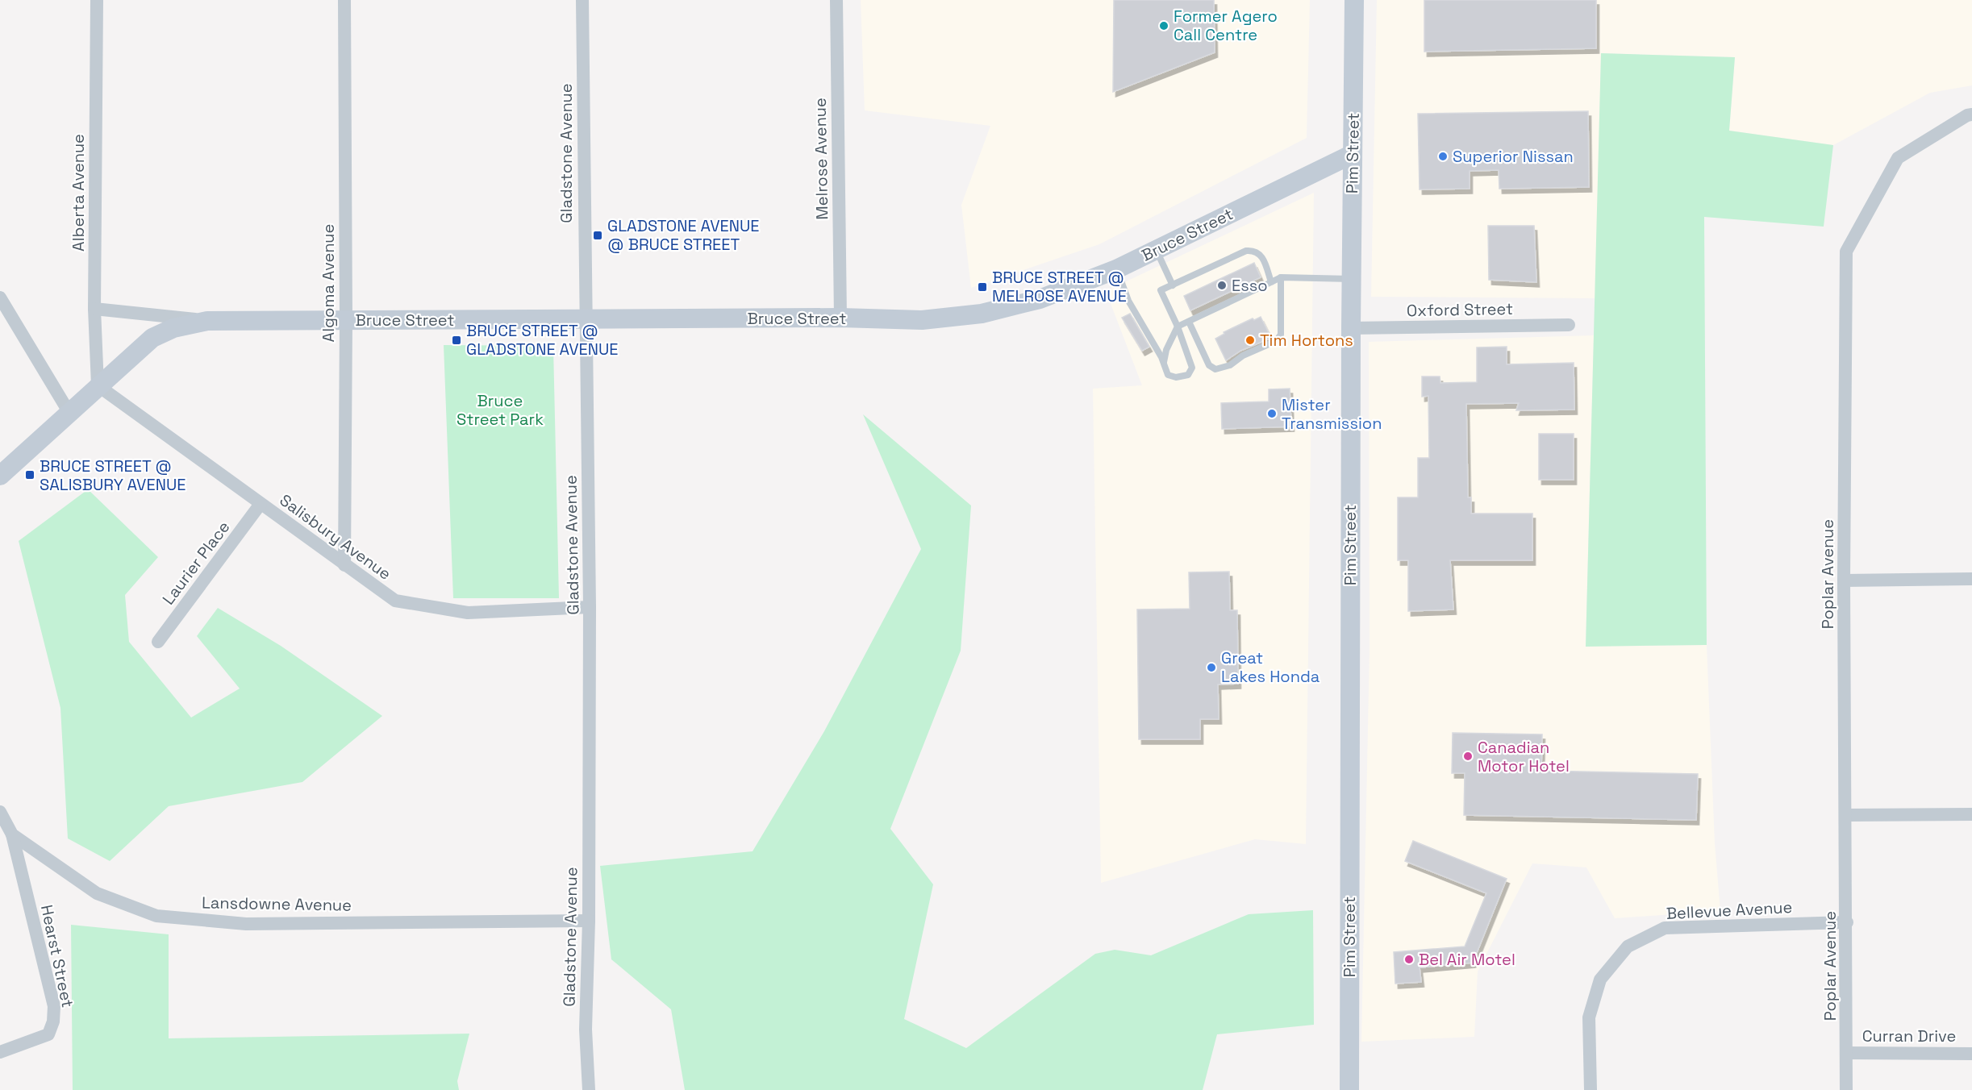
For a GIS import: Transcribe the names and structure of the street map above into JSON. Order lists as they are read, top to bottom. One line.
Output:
{"streets":{"main road":["Pim Street","Bruce Street"],"street":["Gladstone Avenue","Melrose Avenue","Alberta Avenue","Algoma Avenue","Oxford Street","Salisbury Avenue","Laurier Place","Poplar Avenue","Lansdowne Avenue","Bellevue Avenue","Hearst Street","Curran Drive"]},"crossings":[["Gladstone Avenue","Bruce Street"],["Gladstone Avenue","Salisbury Avenue"],["Gladstone Avenue","Lansdowne Avenue"],["Pim Street","Bruce Street"],["Pim Street","Oxford Street"],["Melrose Avenue","Bruce Street"],["Alberta Avenue","Bruce Street"],["Alberta Avenue","Salisbury Avenue"],["Bruce Street","Algoma Avenue"],["Bruce Street","Salisbury Avenue"],["Algoma Avenue","Salisbury Avenue"],["Salisbury Avenue","Laurier Place"],["Poplar Avenue","Bellevue Avenue"],["Poplar Avenue","Curran Drive"],["Lansdowne Avenue","Hearst Street"]],"parks":["Bruce Street Park"],"places":{"other":["Former Agero Call Centre","Superior Nissan","Esso","Tim Hortons","Mister Transmission","Great Lakes Honda","Canadian Motor Hotel","Bel Air Motel"],"transit":["GLADSTONE AVENUE @ BRUCE STREET","BRUCE STREET @ MELROSE AVENUE","BRUCE STREET @ GLADSTONE AVENUE","BRUCE STREET @ SALISBURY AVENUE"]}}
